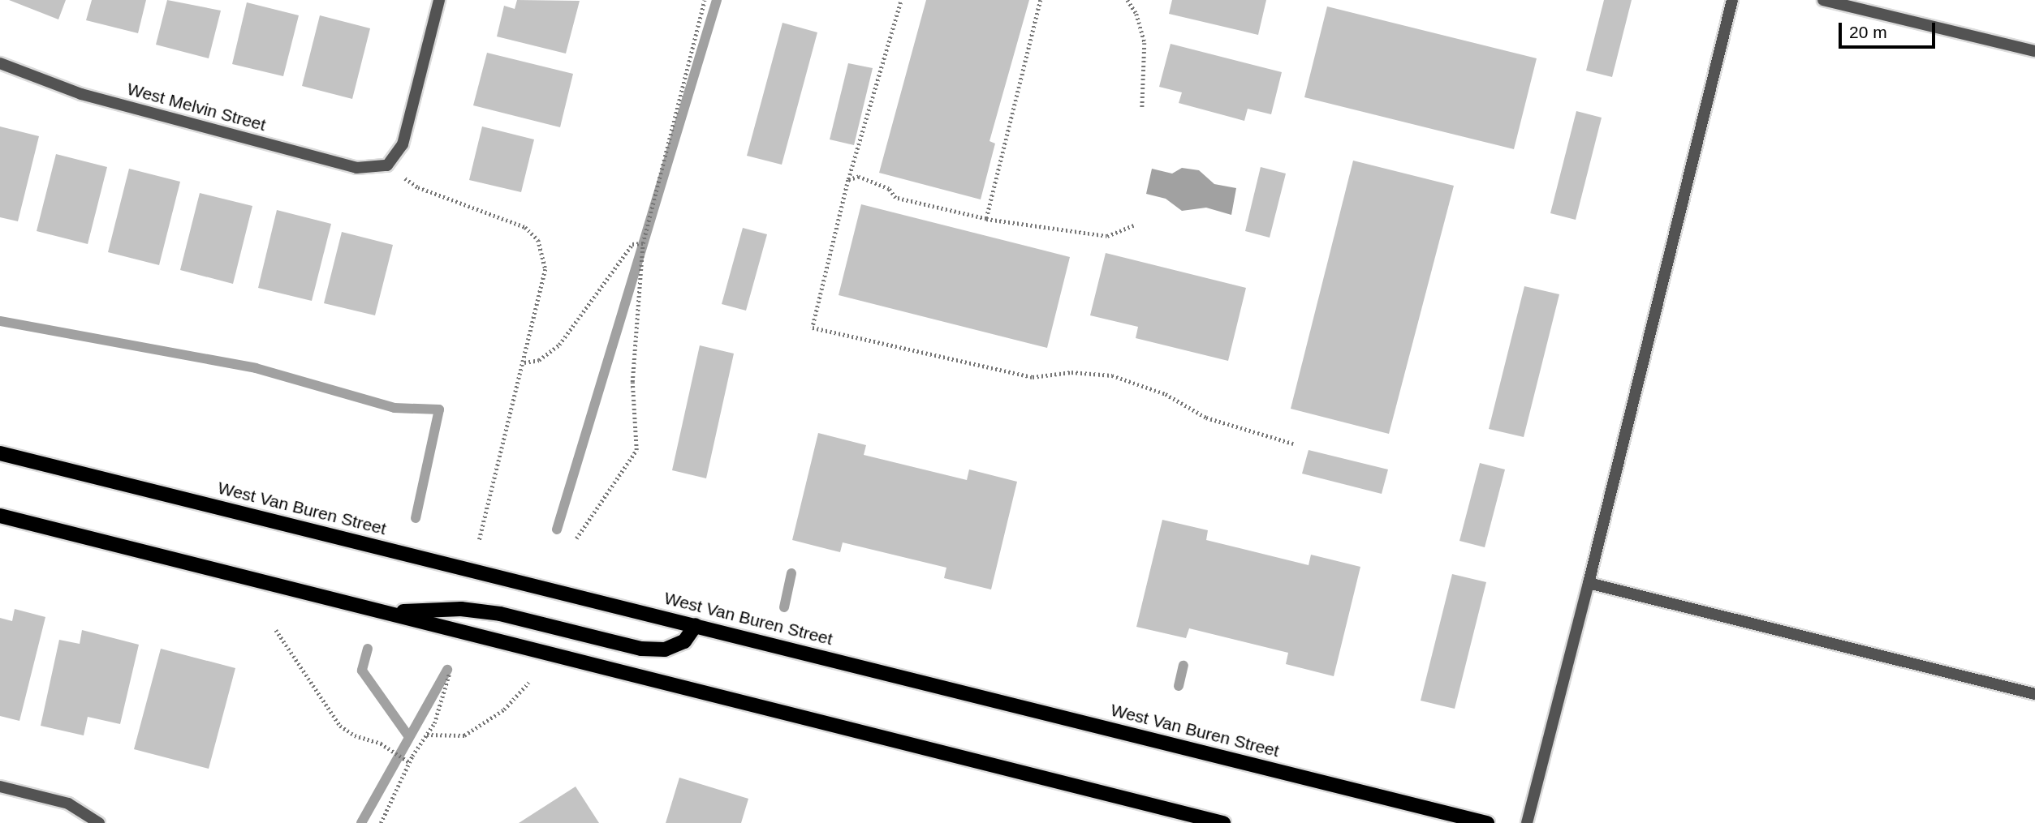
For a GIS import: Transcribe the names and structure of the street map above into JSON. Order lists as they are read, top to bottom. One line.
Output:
{"streets":{"main road":["West Van Buren Street"],"street":["West Melvin Street"]},"scale_bar":"20 m"}
